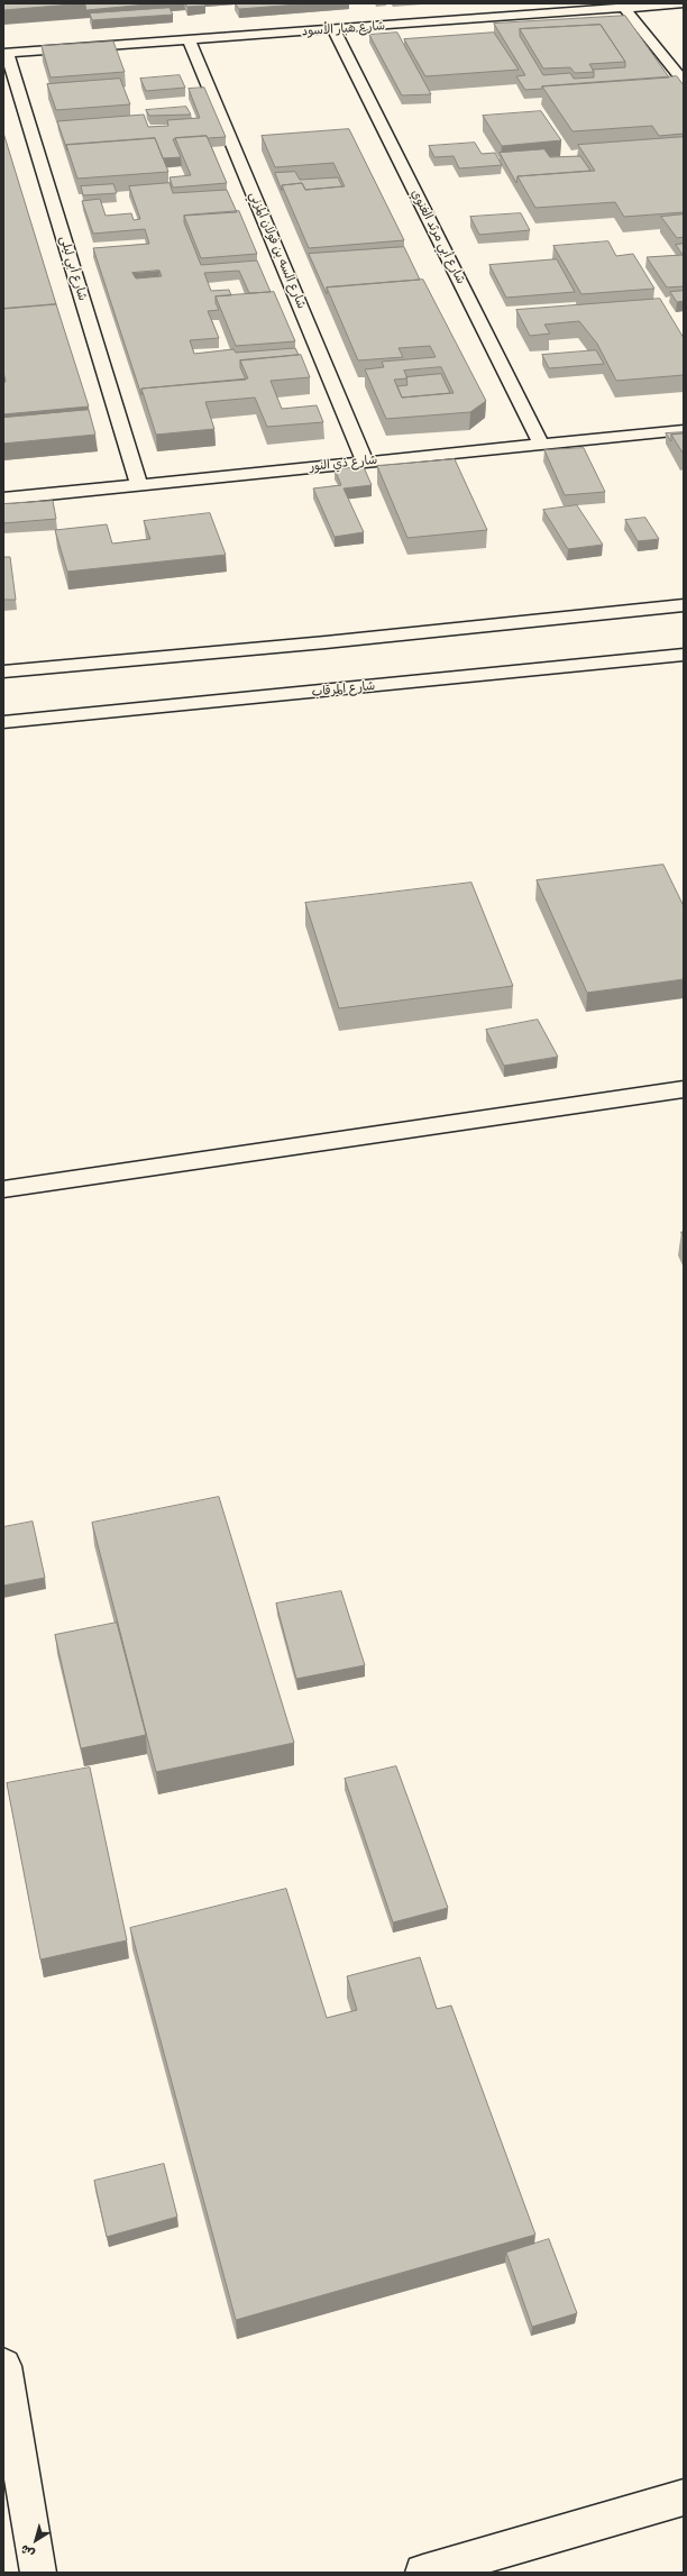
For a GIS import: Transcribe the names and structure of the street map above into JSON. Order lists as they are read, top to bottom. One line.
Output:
{"streets":{"street":["شارع هبار الأسود","شارع أبي مرثد الغنوي","شارع السه بن فولان المزني","شارع أبي ليلى","شارع ذي النور","شارع المرقاب"]},"crossings":[["شارع هبار الأسود","شارع أبي مرثد الغنوي"],["شارع هبار الأسود","شارع السه بن فولان المزني"],["شارع هبار الأسود","شارع أبي ليلى"],["شارع أبي مرثد الغنوي","شارع ذي النور"],["شارع السه بن فولان المزني","شارع ذي النور"],["شارع أبي ليلى","شارع ذي النور"]],"north":"bottom left"}
